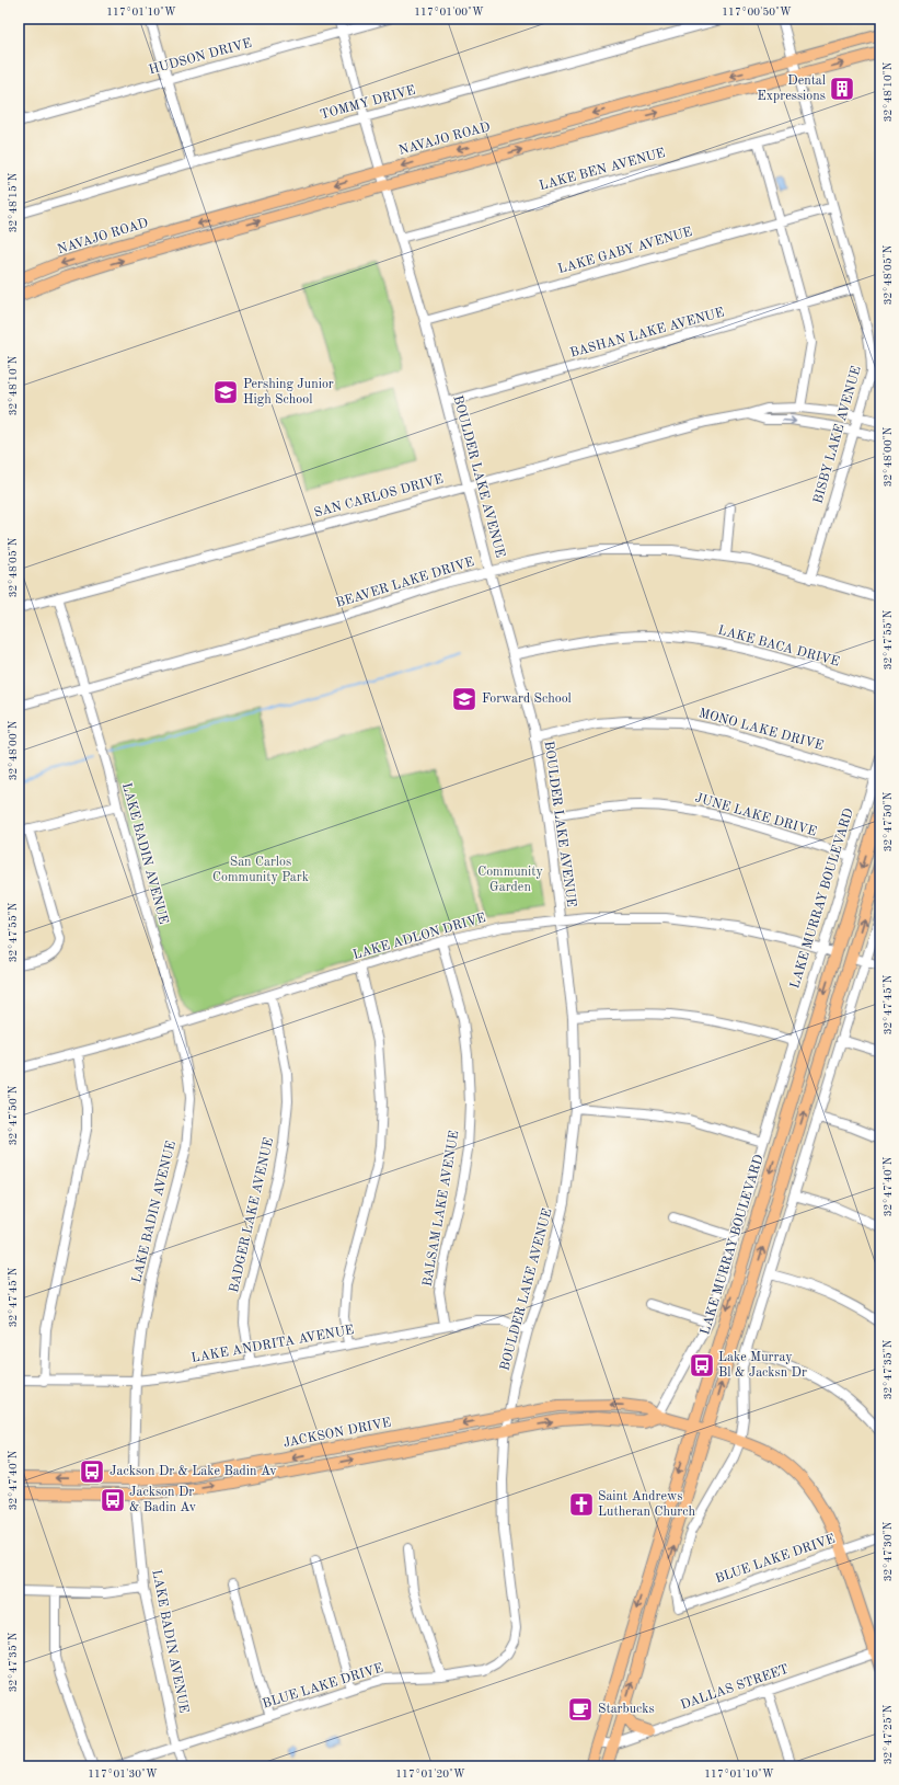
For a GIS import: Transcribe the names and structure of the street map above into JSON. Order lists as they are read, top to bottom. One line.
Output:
{"streets":{"main road":["NAVAJO ROAD","LAKE MURRAY BOULEVARD","JACKSON DRIVE"],"street":["HUDSON DRIVE","TOMMY DRIVE","LAKE BEN AVENUE","LAKE GABY AVENUE","BASHAN LAKE AVENUE","BISBY LAKE AVENUE","BOULDER LAKE AVENUE","SAN CARLOS DRIVE","BEAVER LAKE DRIVE","LAKE BACA DRIVE","MONO LAKE DRIVE","JUNE LAKE DRIVE","LAKE BADIN AVENUE","LAKE ADLON DRIVE","BALSAM LAKE AVENUE","BADGER LAKE AVENUE","LAKE ANDRITA AVENUE","BLUE LAKE DRIVE","DALLAS STREET"]},"crossings":[["HUDSON DRIVE","BOULDER LAKE AVENUE"],["TOMMY DRIVE","BOULDER LAKE AVENUE"],["NAVAJO ROAD","BISBY LAKE AVENUE"],["NAVAJO ROAD","BOULDER LAKE AVENUE"],["LAKE BEN AVENUE","BISBY LAKE AVENUE"],["LAKE BEN AVENUE","BOULDER LAKE AVENUE"],["LAKE GABY AVENUE","BISBY LAKE AVENUE"],["LAKE GABY AVENUE","BOULDER LAKE AVENUE"],["BASHAN LAKE AVENUE","BISBY LAKE AVENUE"],["BASHAN LAKE AVENUE","BOULDER LAKE AVENUE"],["BISBY LAKE AVENUE","SAN CARLOS DRIVE"],["BISBY LAKE AVENUE","BEAVER LAKE DRIVE"],["BOULDER LAKE AVENUE","SAN CARLOS DRIVE"],["BOULDER LAKE AVENUE","BEAVER LAKE DRIVE"],["BOULDER LAKE AVENUE","LAKE BACA DRIVE"],["BOULDER LAKE AVENUE","MONO LAKE DRIVE"],["BOULDER LAKE AVENUE","JUNE LAKE DRIVE"],["BOULDER LAKE AVENUE","LAKE ADLON DRIVE"],["BOULDER LAKE AVENUE","LAKE ANDRITA AVENUE"],["BOULDER LAKE AVENUE","JACKSON DRIVE"],["BOULDER LAKE AVENUE","BLUE LAKE DRIVE"],["SAN CARLOS DRIVE","LAKE BADIN AVENUE"],["BEAVER LAKE DRIVE","LAKE BADIN AVENUE"],["MONO LAKE DRIVE","LAKE MURRAY BOULEVARD"],["JUNE LAKE DRIVE","LAKE MURRAY BOULEVARD"],["LAKE BADIN AVENUE","LAKE ADLON DRIVE"],["LAKE BADIN AVENUE","LAKE ANDRITA AVENUE"],["LAKE BADIN AVENUE","JACKSON DRIVE"],["LAKE BADIN AVENUE","BLUE LAKE DRIVE"],["LAKE MURRAY BOULEVARD","LAKE ADLON DRIVE"],["LAKE MURRAY BOULEVARD","JACKSON DRIVE"],["LAKE MURRAY BOULEVARD","DALLAS STREET"],["LAKE ADLON DRIVE","BALSAM LAKE AVENUE"],["LAKE ADLON DRIVE","BADGER LAKE AVENUE"],["BALSAM LAKE AVENUE","LAKE ANDRITA AVENUE"],["BADGER LAKE AVENUE","LAKE ANDRITA AVENUE"],["JACKSON DRIVE","BLUE LAKE DRIVE"],["JACKSON DRIVE","DALLAS STREET"]],"parks":["San Carlos Community Park","Community Garden"],"places":{"building":["Dental Expressions"],"school or university":["Pershing Junior High School","Forward School"],"bus stop":["Lake Murray Bl & Jacksn Dr","Jackson Dr & Lake Badin Av","Jackson Dr & Badin Av"],"church":["Saint Andrews Lutheran Church"],"cafe":["Starbucks"]},"coordinates":["117°01'10\"W","117°01'00\"W","117°00'50\"W","32°48'10\"N","32°48'15\"N","32°48'05\"N","32°48'00\"N","32°47'55\"N","32°47'50\"N","32°47'45\"N","32°47'40\"N","32°47'35\"N","32°47'30\"N","32°47'25\"N","117°01'30\"W","117°01'20\"W"]}
